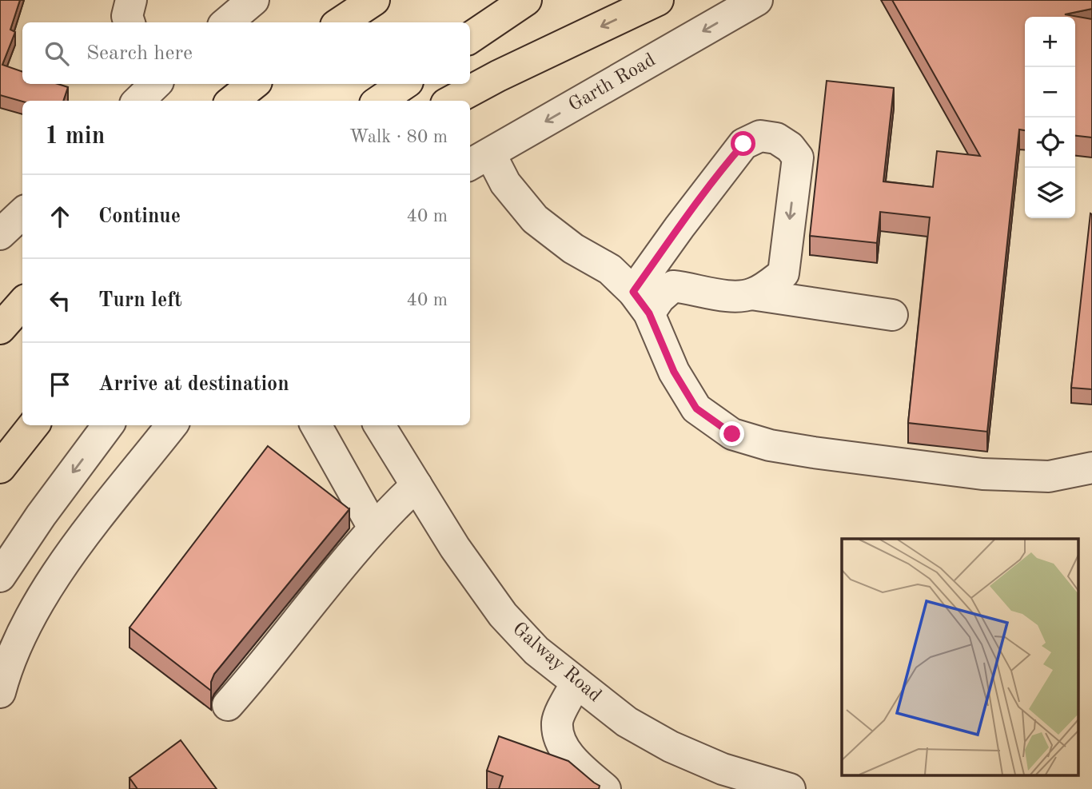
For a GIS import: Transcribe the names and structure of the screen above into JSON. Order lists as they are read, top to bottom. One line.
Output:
{"streets":{"street":["Garth Road","Galway Road"]},"one_way":["Garth Road"],"page":{"map_buttons":["+","−"],"search":"Search here","heading":["1 min","Walk · 80 m"],"list":[["Continue","40 m"],["Turn left","40 m"],"Arrive at destination"]}}
